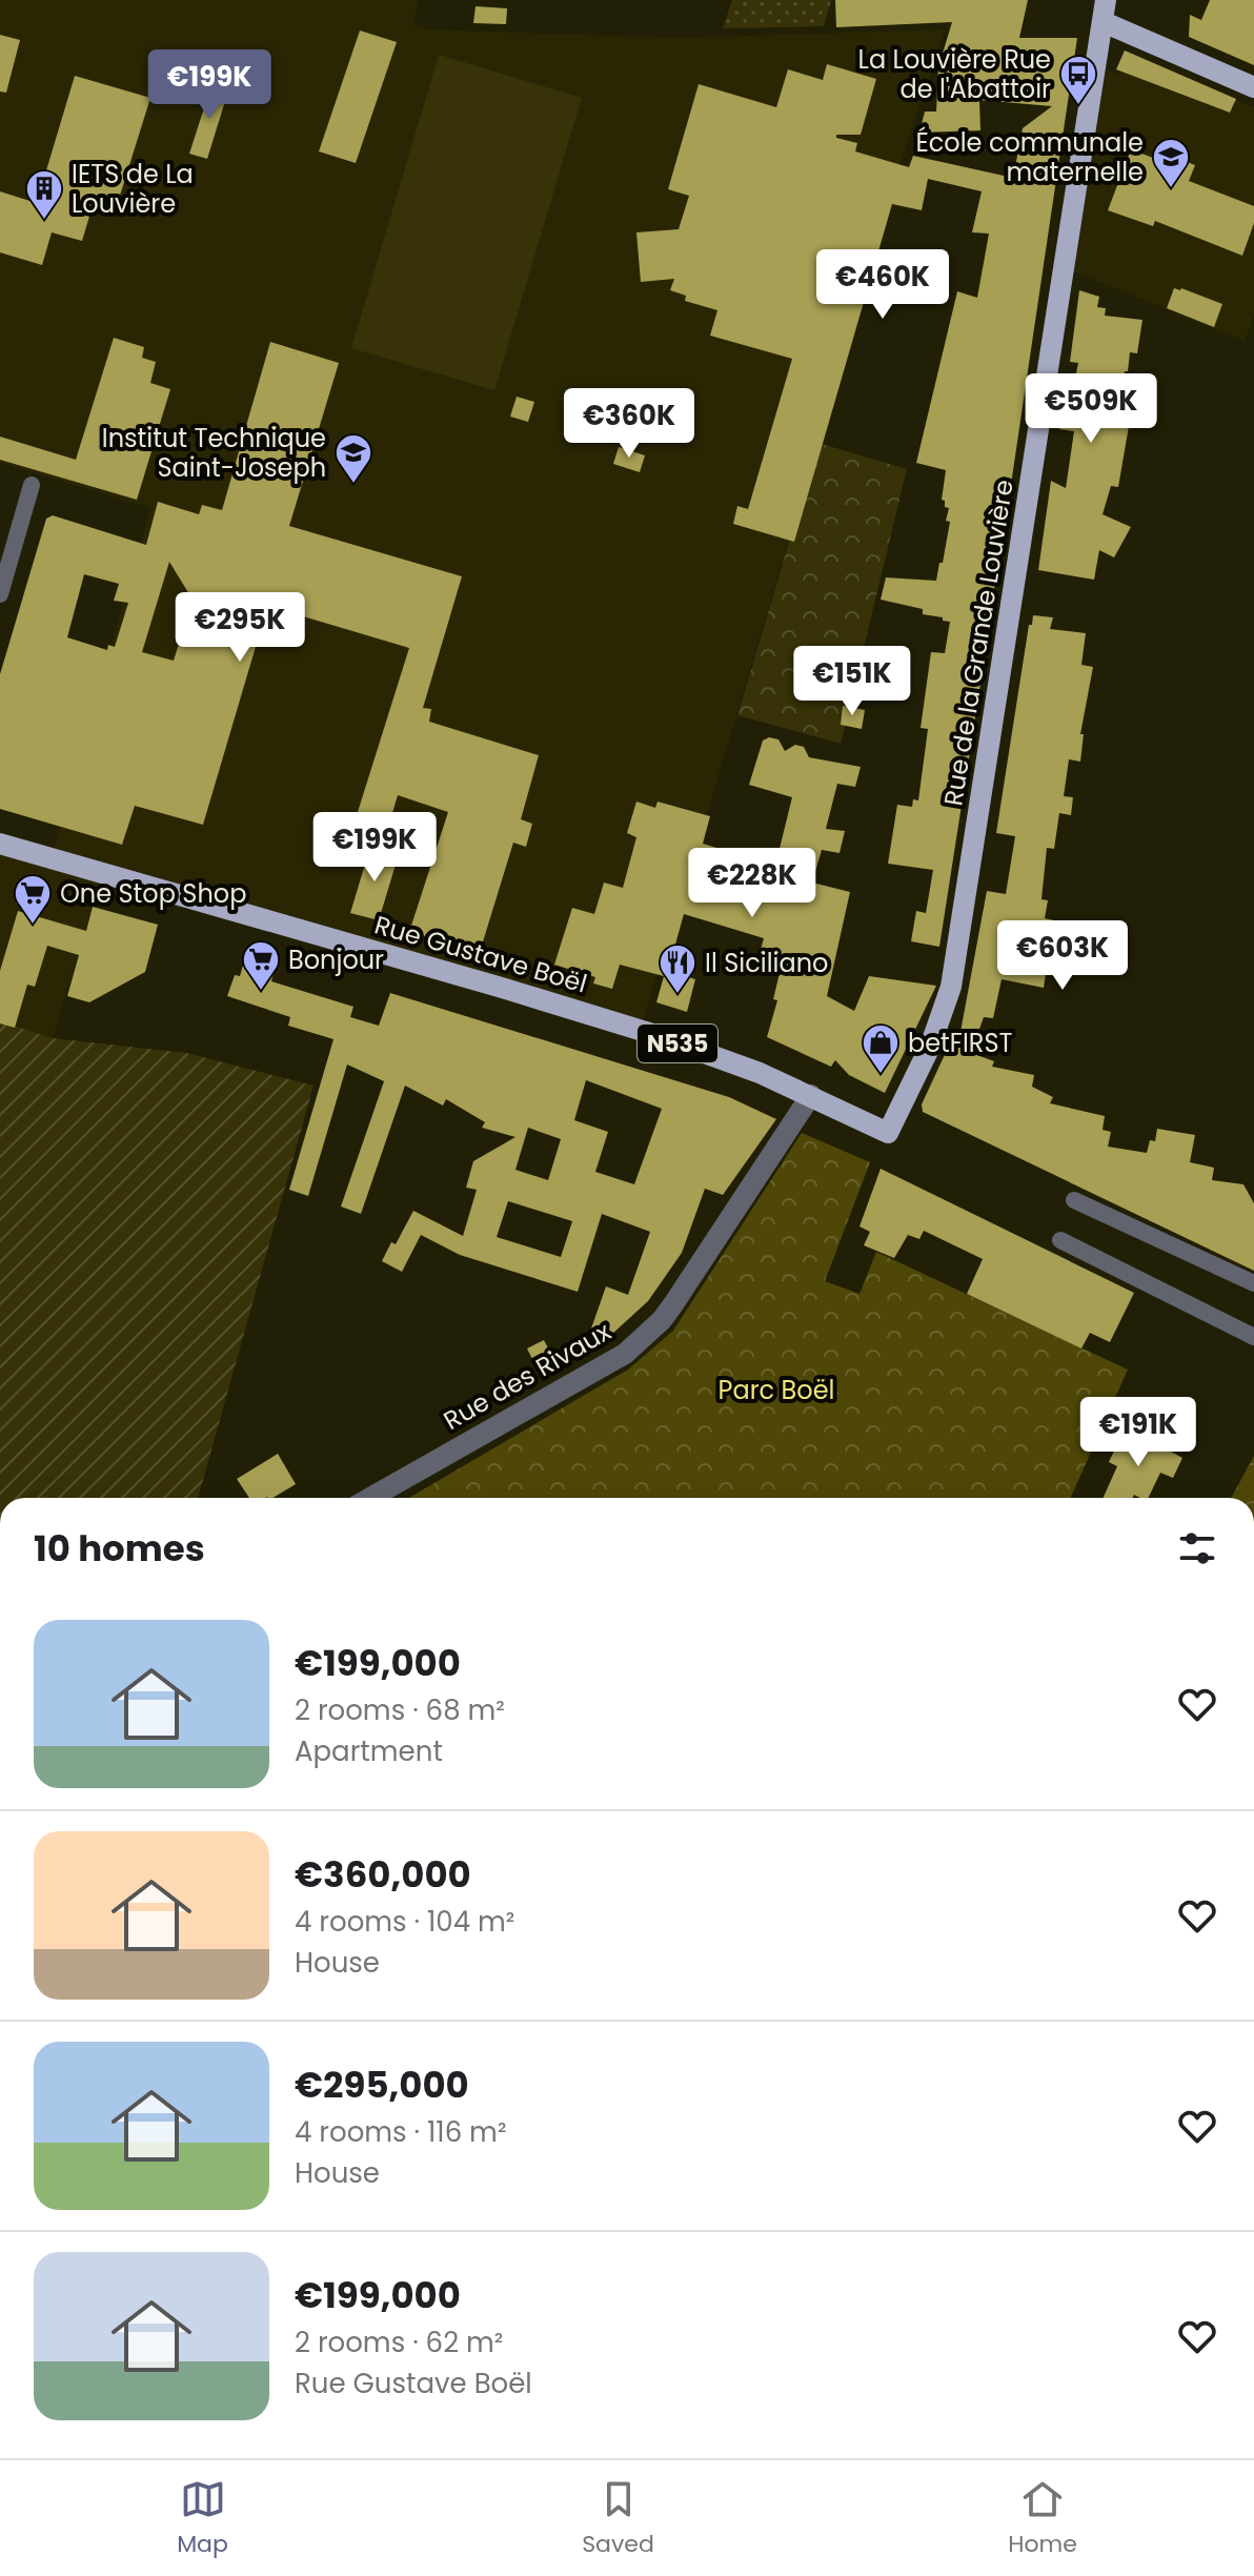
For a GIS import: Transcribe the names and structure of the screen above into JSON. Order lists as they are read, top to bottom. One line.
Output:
{"streets":{"main road":["Rue de la Grande Louvière","Rue Gustave Boël","N535"],"street":["Rue des Rivaux"]},"crossings":[["Rue de la Grande Louvière","Rue Gustave Boël"],["Rue Gustave Boël","Rue des Rivaux"]],"parks":["Parc Boël"],"places":{"bus stop":["La Louvière Rue de l'Abattoir"],"school or university":["École communale maternelle","Institut Technique Saint-Joseph"],"building":["IETS de La Louvière"],"supermarket":["One Stop Shop","Bonjour"],"restaurant":["Il Siciliano"],"shop":["betFIRST"]},"page":{"price":["€199K","€460K","€509K","€360K","€295K","€151K","€199K","€228K","€603K","€191K"],"heading":"10 homes","list":[{"name":"€199,000","note":"2 rooms · 68 m² · Apartment"},{"name":"€360,000","note":"4 rooms · 104 m² · House"},{"name":"€295,000","note":"4 rooms · 116 m² · House"},{"name":"€199,000","note":"2 rooms · 62 m² · Rue Gustave Boël"}],"tabs":["Map","Saved","Home"]}}
